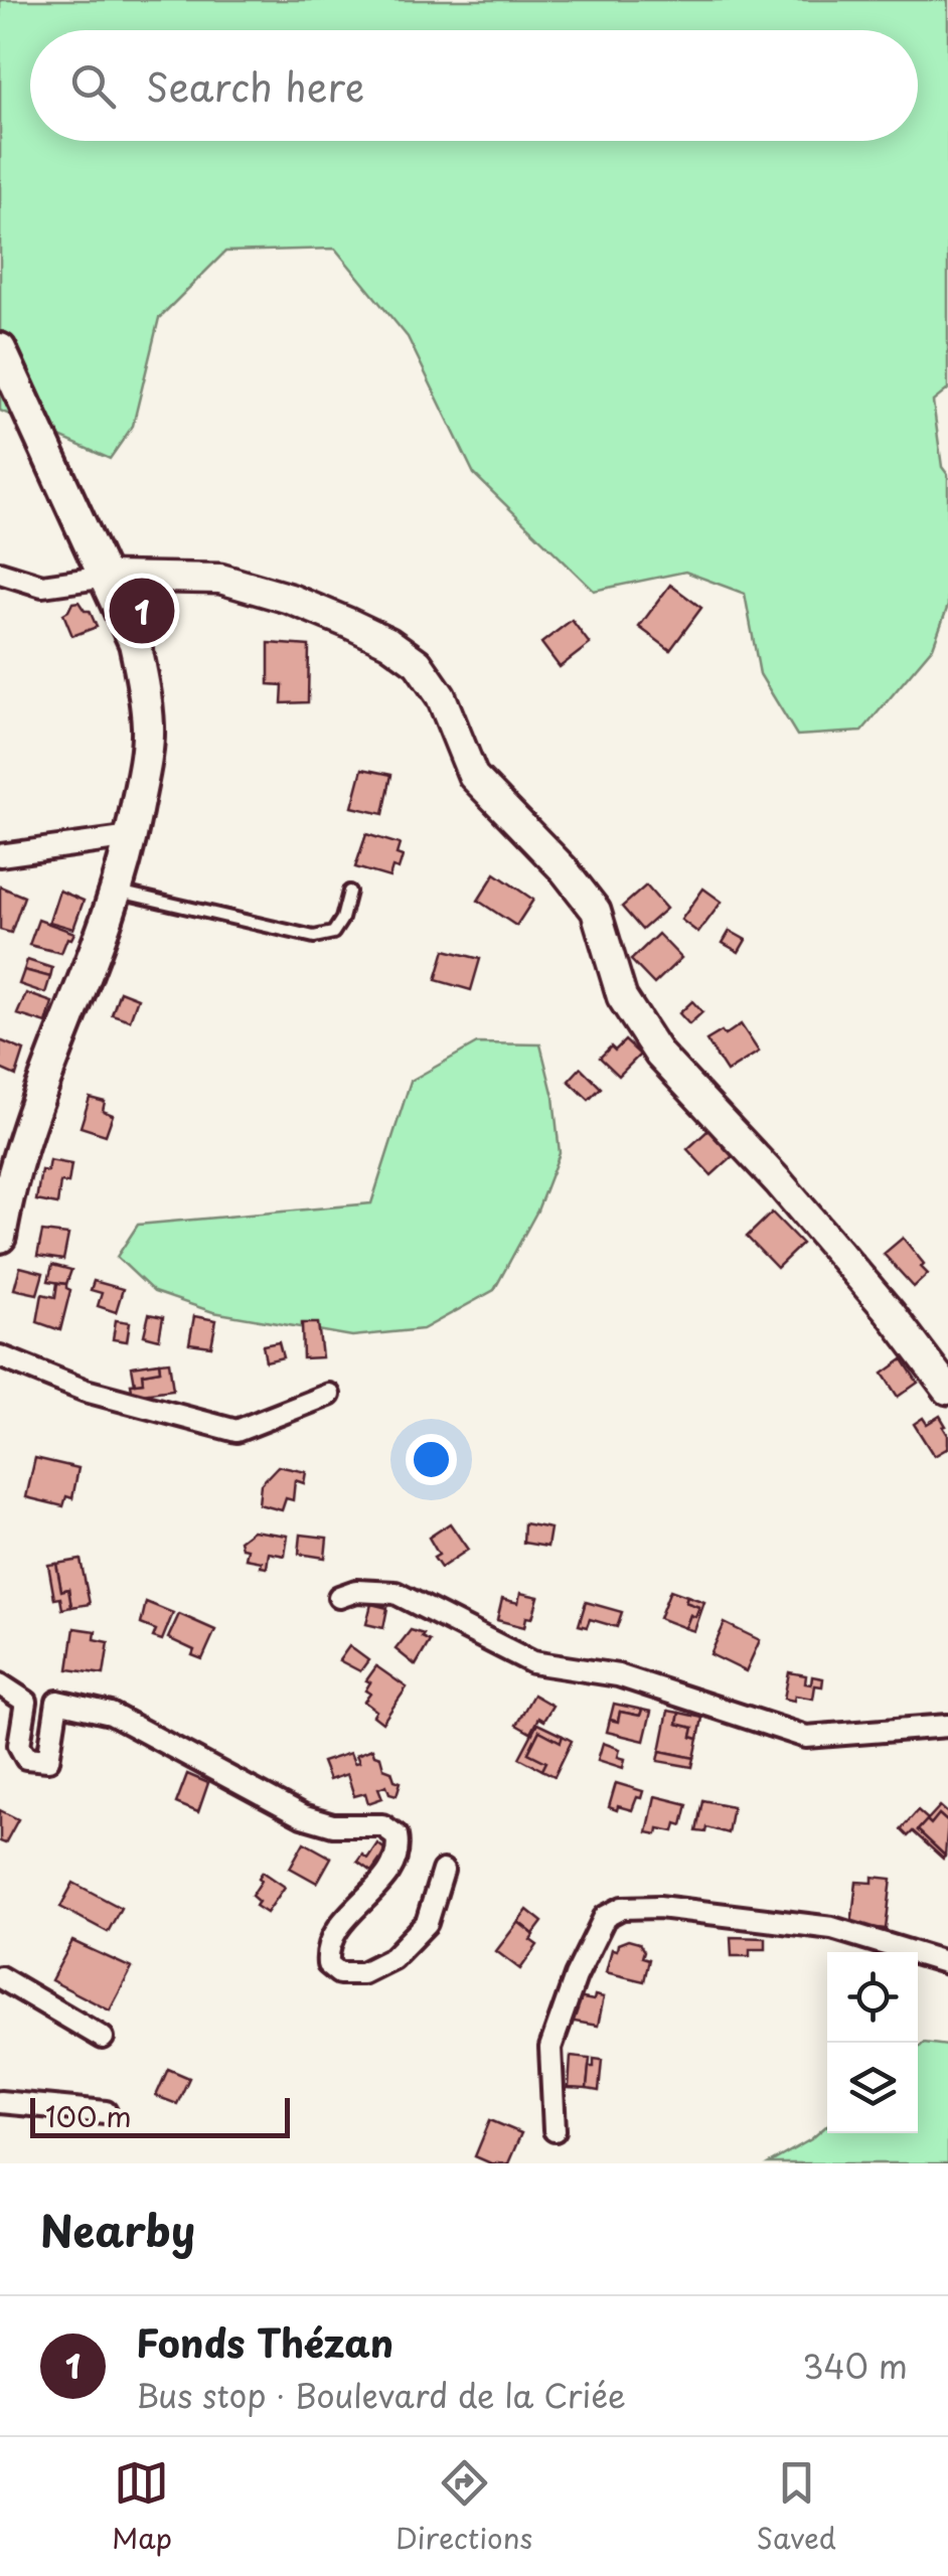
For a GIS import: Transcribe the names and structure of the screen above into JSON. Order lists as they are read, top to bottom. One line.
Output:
{"scale_bar":"100 m","page":{"search":"Search here","pins":"1","scale":"100 m","heading":"Nearby","list":[{"mark":"1","name":"Fonds Thézan","note":"Bus stop · Boulevard de la Criée","value":"340 m"}],"nav":["Map","Directions","Saved"]}}
